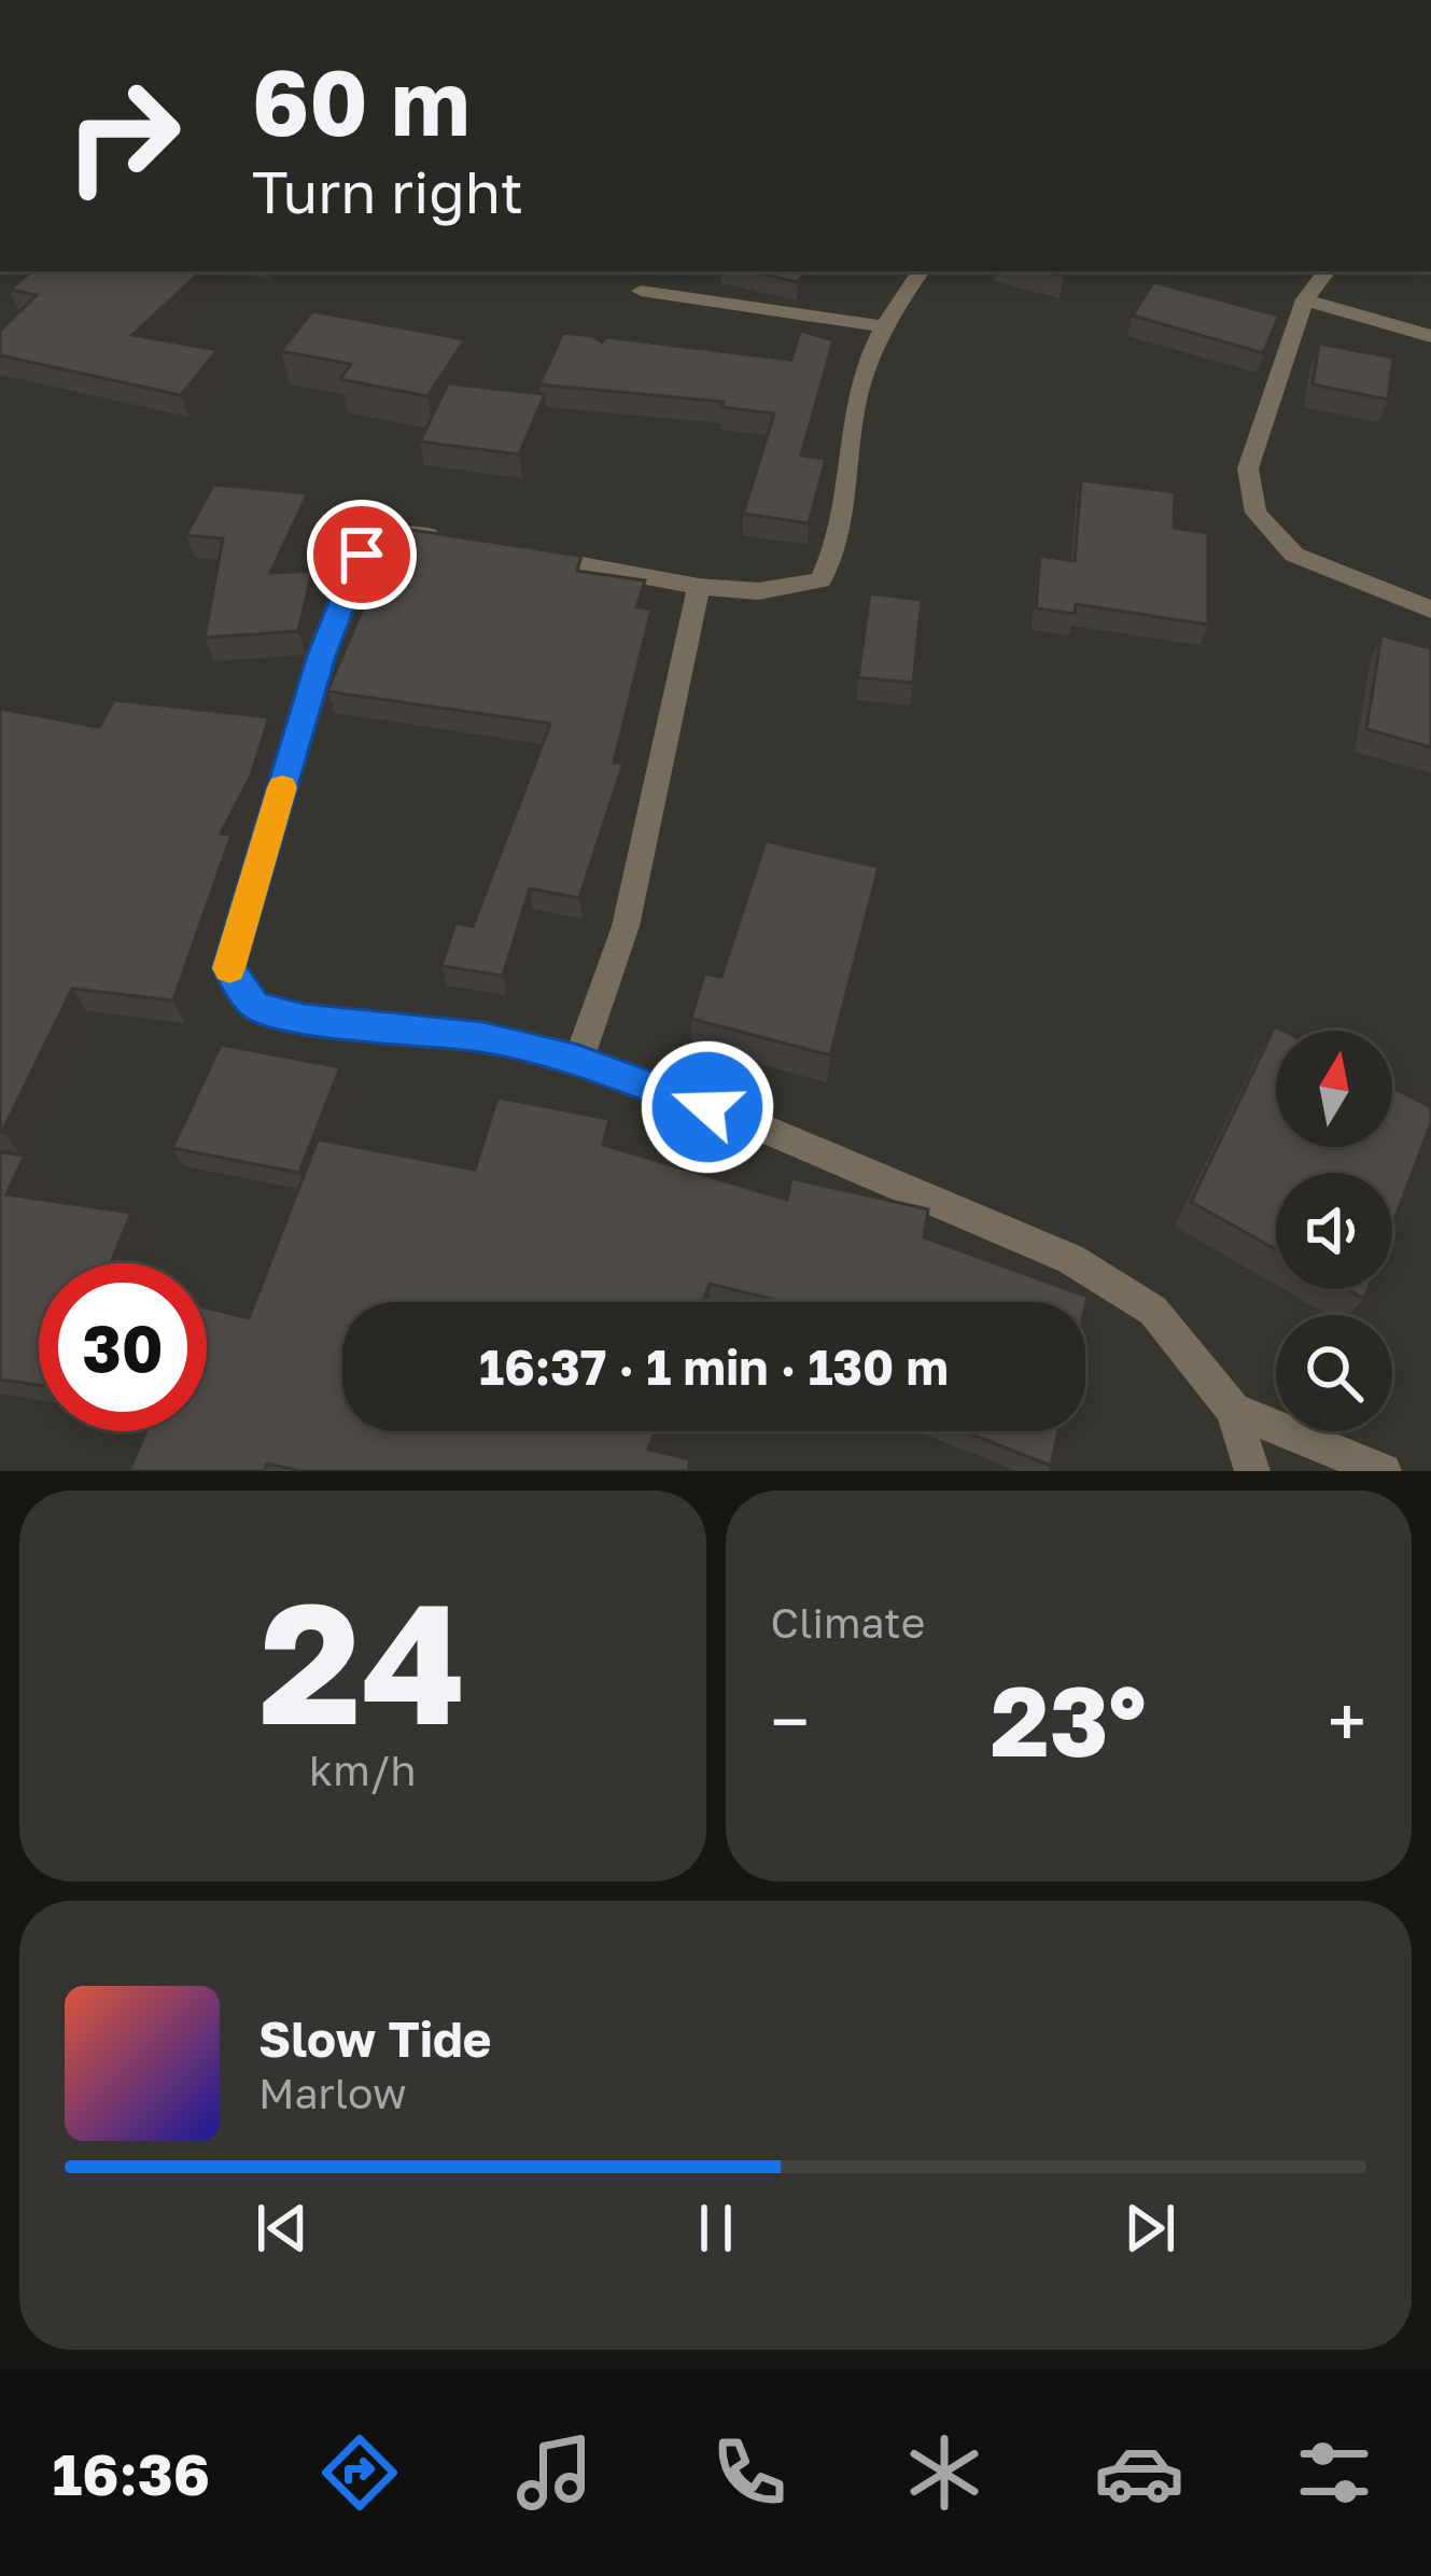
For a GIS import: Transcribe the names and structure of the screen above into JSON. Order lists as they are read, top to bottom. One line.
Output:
{"north":"top","page":{"turn":["60 m","Turn right"],"limit":"30","trip":"16:37 · 1 min · 130 m","tile":[["24","km/h"],"Climate"],"heat":["−","23°","+"],"song":["Slow Tide","Marlow"],"tabs":"16:36"}}
